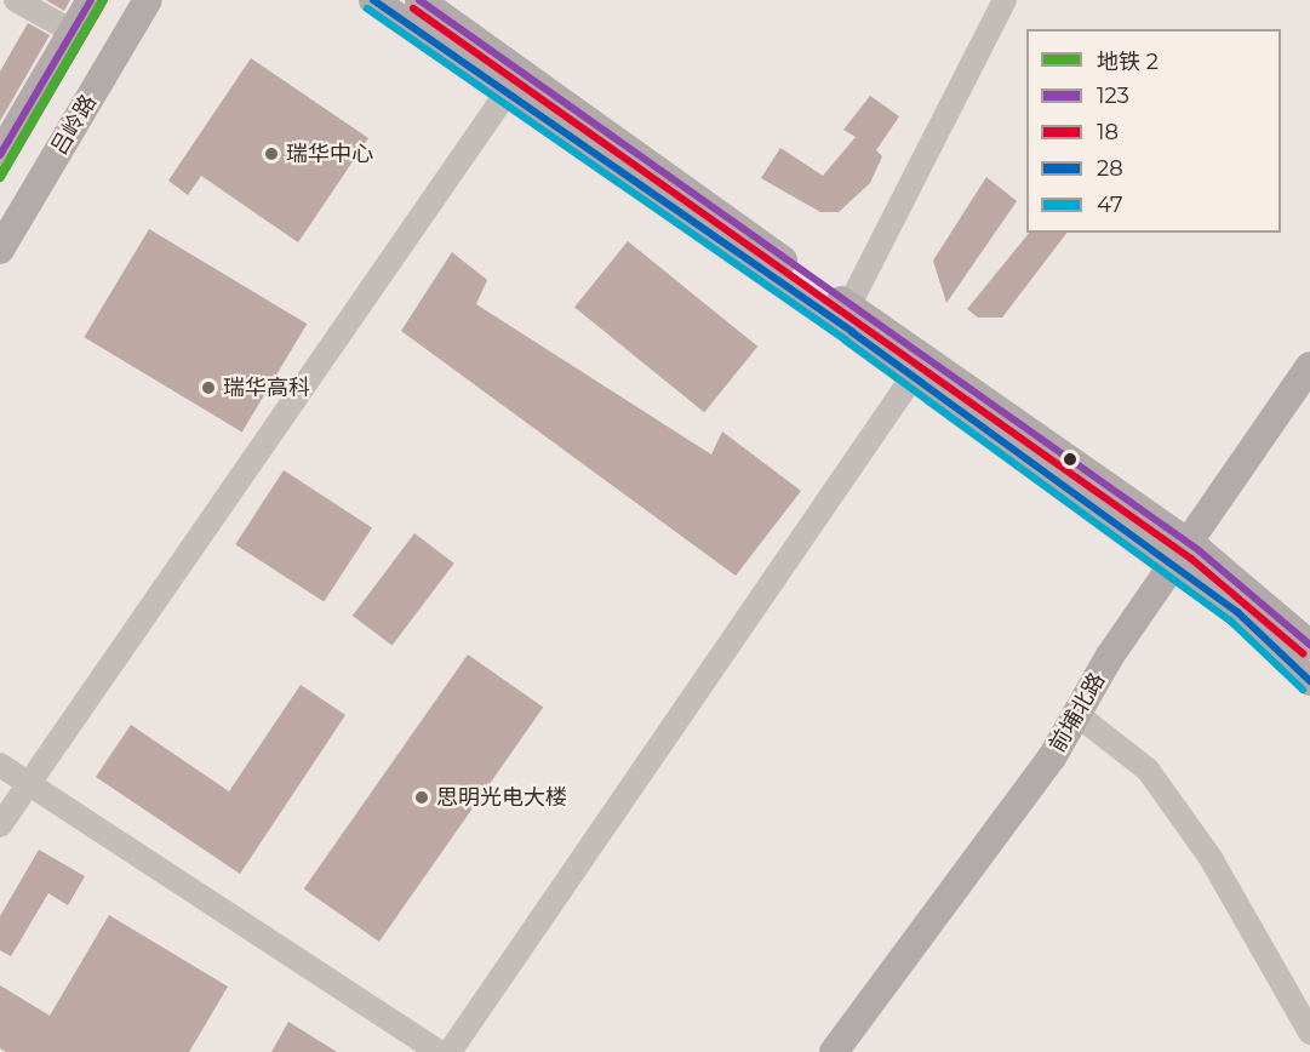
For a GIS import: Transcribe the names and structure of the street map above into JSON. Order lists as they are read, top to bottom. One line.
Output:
{"streets":{"main road":["吕岭路","前埔北路"]},"places":["瑞华中心","瑞华高科","思明光电大楼"],"lines":["metro line 2","transit line 123","transit line 28","transit line 18","transit line 47"],"legend":["地铁 2","123","18","28","47"]}
